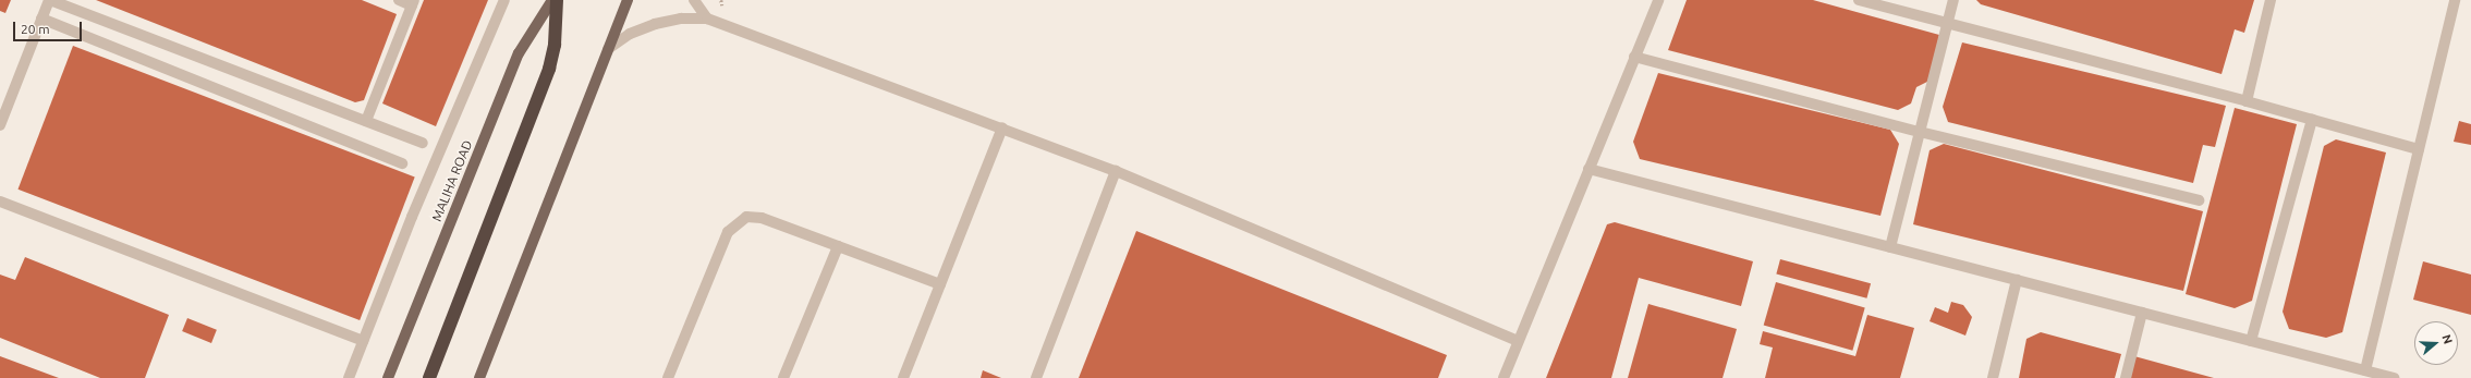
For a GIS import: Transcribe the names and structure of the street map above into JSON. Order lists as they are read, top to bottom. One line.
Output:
{"streets":{"main road":["MALIHA ROAD"]},"scale_bar":"20 m","north":"right"}
